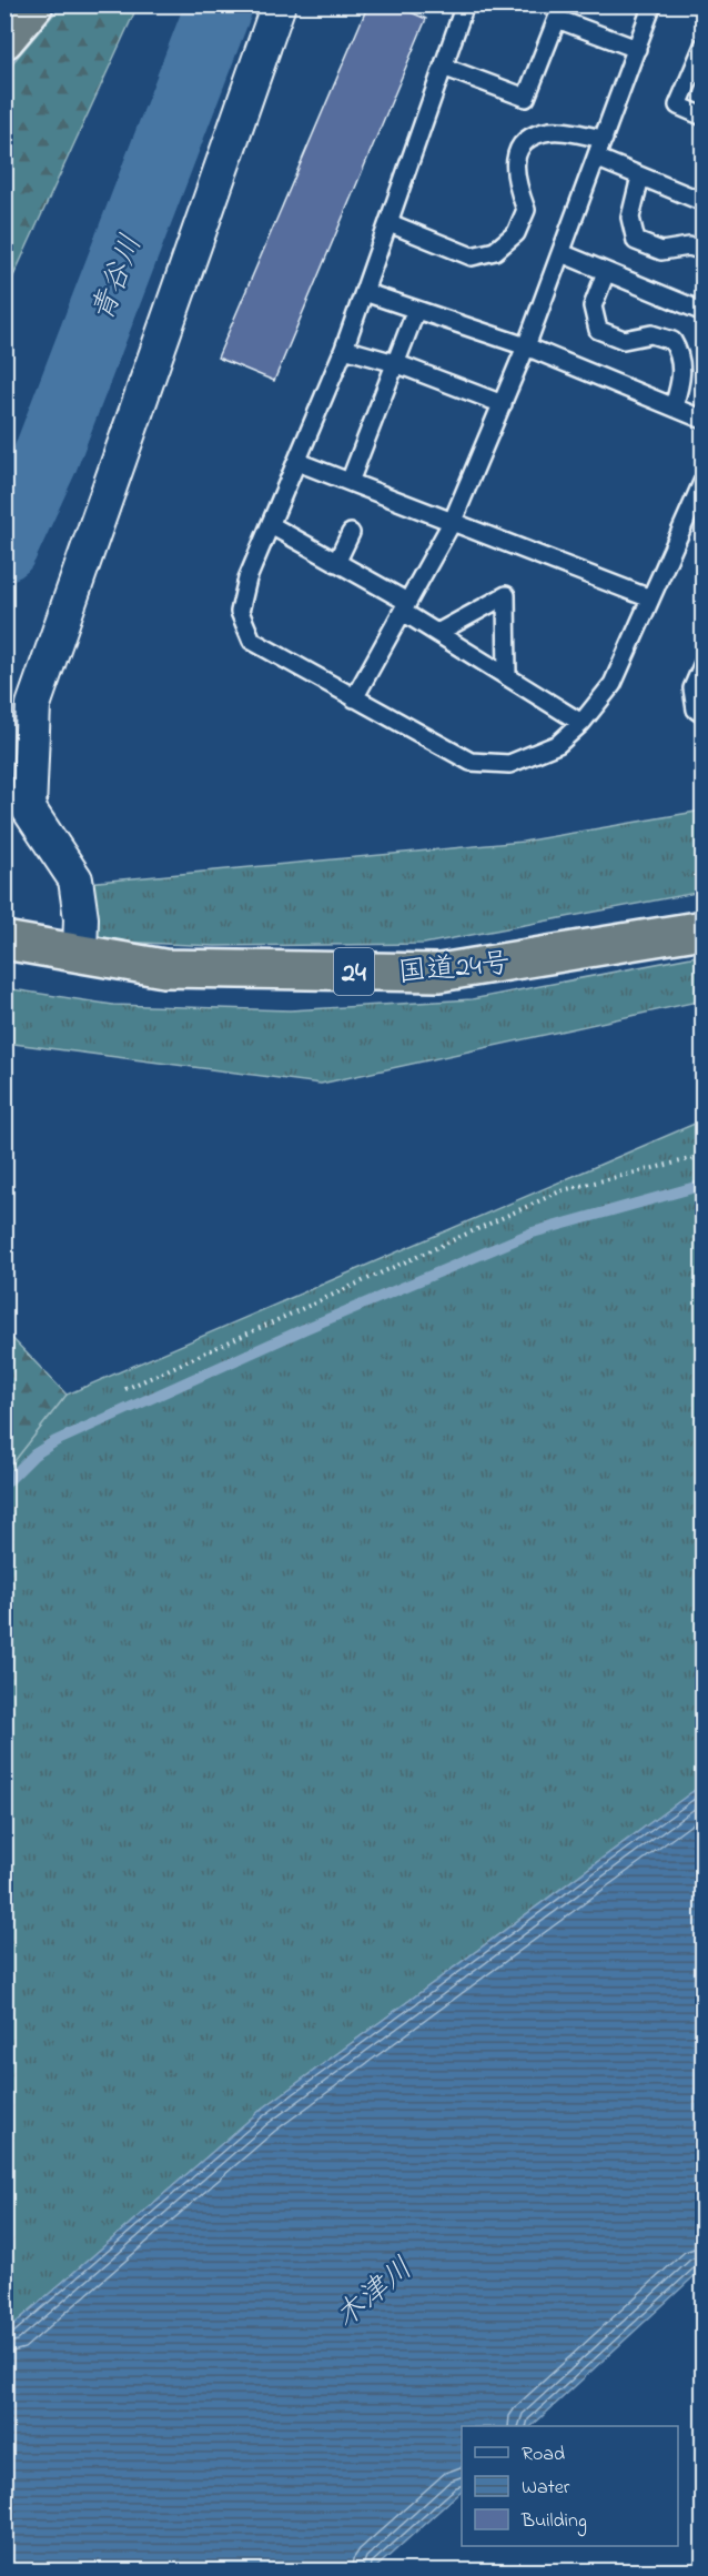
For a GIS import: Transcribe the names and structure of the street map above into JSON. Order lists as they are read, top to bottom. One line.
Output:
{"streets":{"highway":["国道24号","24"]},"water":["青谷川","木津川"],"legend":["Road","Water","Building"]}
